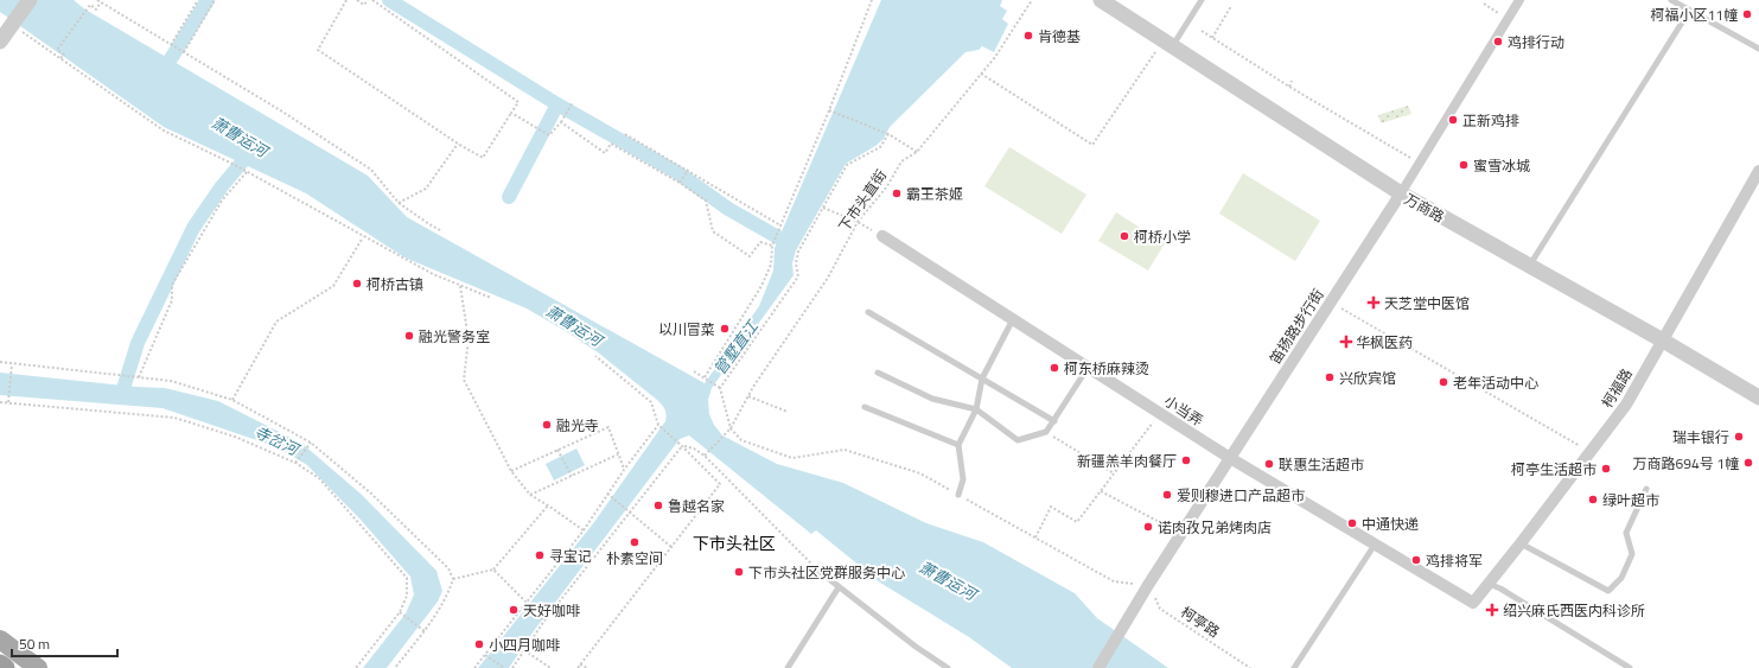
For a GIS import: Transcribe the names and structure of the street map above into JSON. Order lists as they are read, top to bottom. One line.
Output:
{"streets":{"street":["万商路","笛扬路步行街","柯福路","小当弄"],"path":["下市头直街","柯亭路"]},"crossings":[["万商路","笛扬路步行街"],["万商路","柯福路"],["笛扬路步行街","小当弄"],["笛扬路步行街","柯亭路"],["柯福路","小当弄"]],"districts":["下市头社区"],"water":["萧曹运河","管墅直江","寺岔河"],"places":{"other":["柯福小区11幢","肯德基","鸡排行动","正新鸡排","蜜雪冰城","霸王茶姬","柯桥小学","柯桥古镇","以川冒菜","融光警务室","柯东桥麻辣烫","兴欣宾馆","老年活动中心","融光寺","瑞丰银行","新疆羔羊肉餐厅","万商路694号 1幢","联惠生活超市","柯亭生活超市","爱则穆进口产品超市","绿叶超市","鲁越名家","中通快递","诺肉孜兄弟烤肉店","朴素空间","寻宝记","鸡排将军","下市头社区党群服务中心","天好咖啡","小四月咖啡"],"health":["天芝堂中医馆","华枫医药","绍兴麻氏西医内科诊所"]},"scale_bar":"50 m"}
